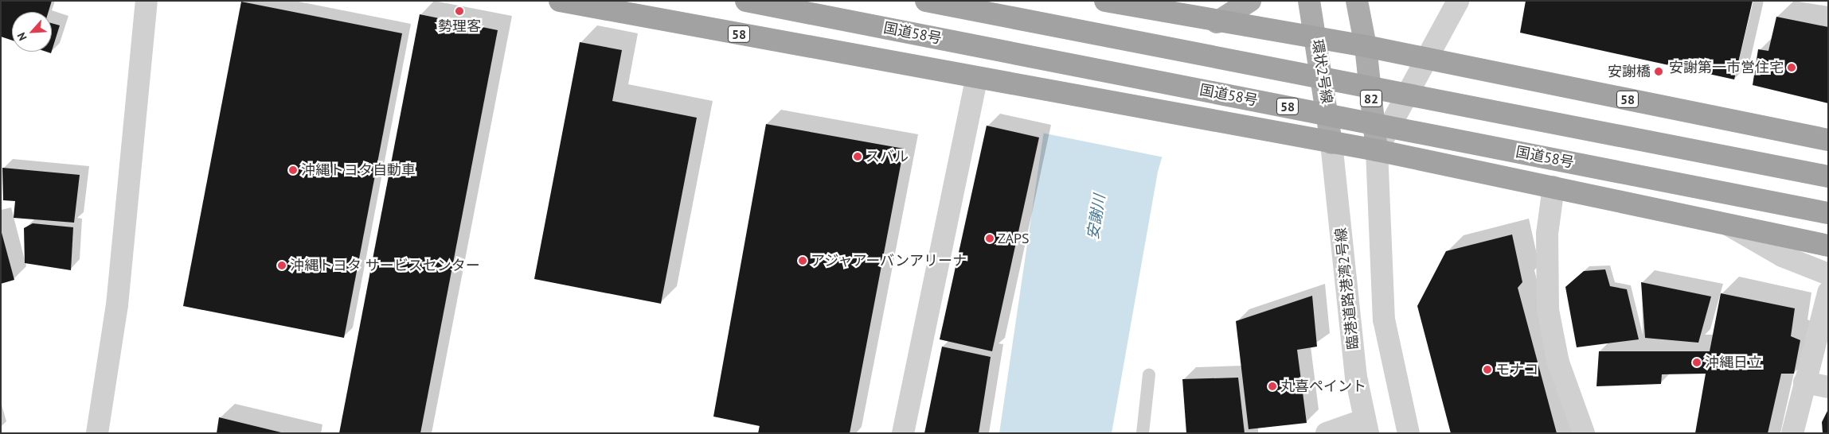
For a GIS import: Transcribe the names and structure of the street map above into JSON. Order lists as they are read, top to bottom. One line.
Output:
{"streets":{"highway":["国道58号","58"],"main road":["環状2号線","82"],"street":["臨港道路港湾2号線"]},"crossings":[["58","環状2号線"],["58","82"],["58","臨港道路港湾2号線"],["環状2号線","臨港道路港湾2号線"]],"water":["安謝川"],"places":["勢理客","安謝第一市営住宅","安謝橋","スバル","沖縄トヨタ自動車","ZAPS","アジャアーバンアリーナ","沖縄トヨタ サービスセンター","沖縄日立","モナコ","丸喜ペイント"],"north":"bottom left"}
